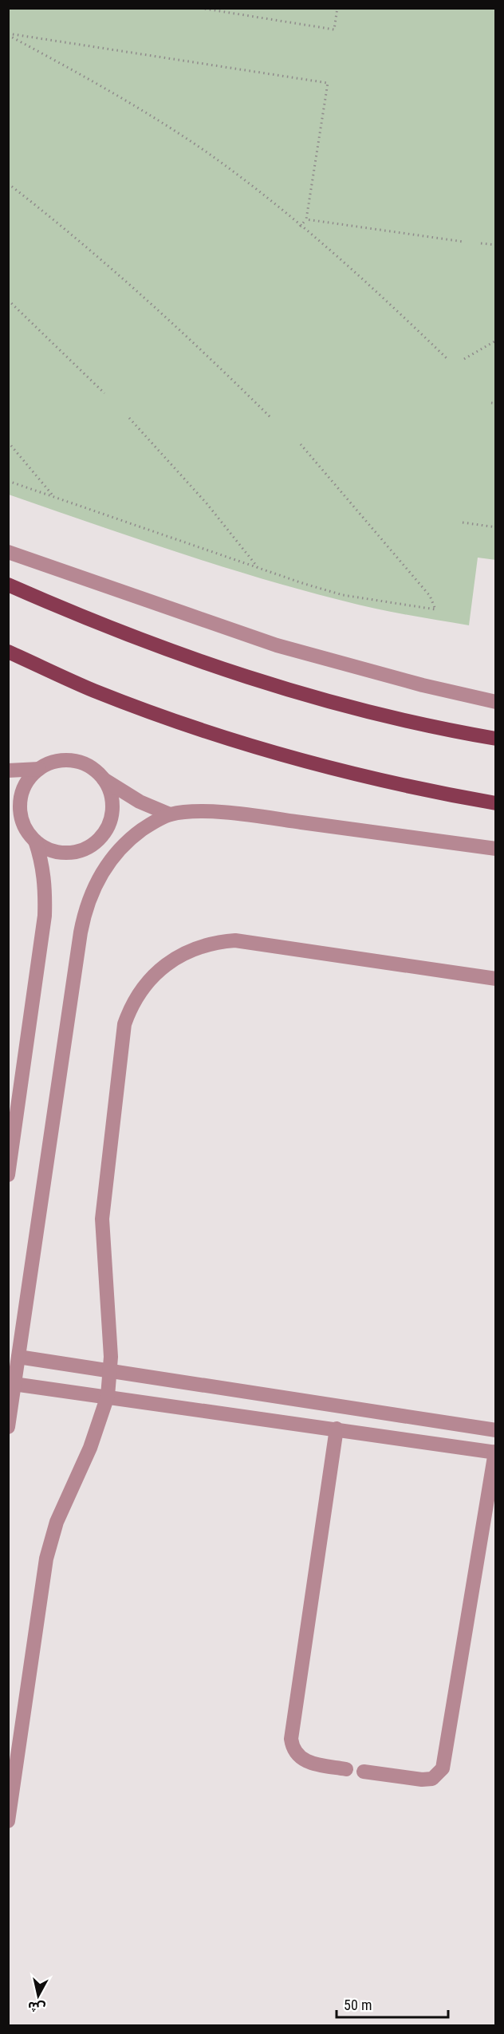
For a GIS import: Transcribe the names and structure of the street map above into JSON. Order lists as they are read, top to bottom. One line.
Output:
{"scale_bar":"50 m","north":"bottom"}
